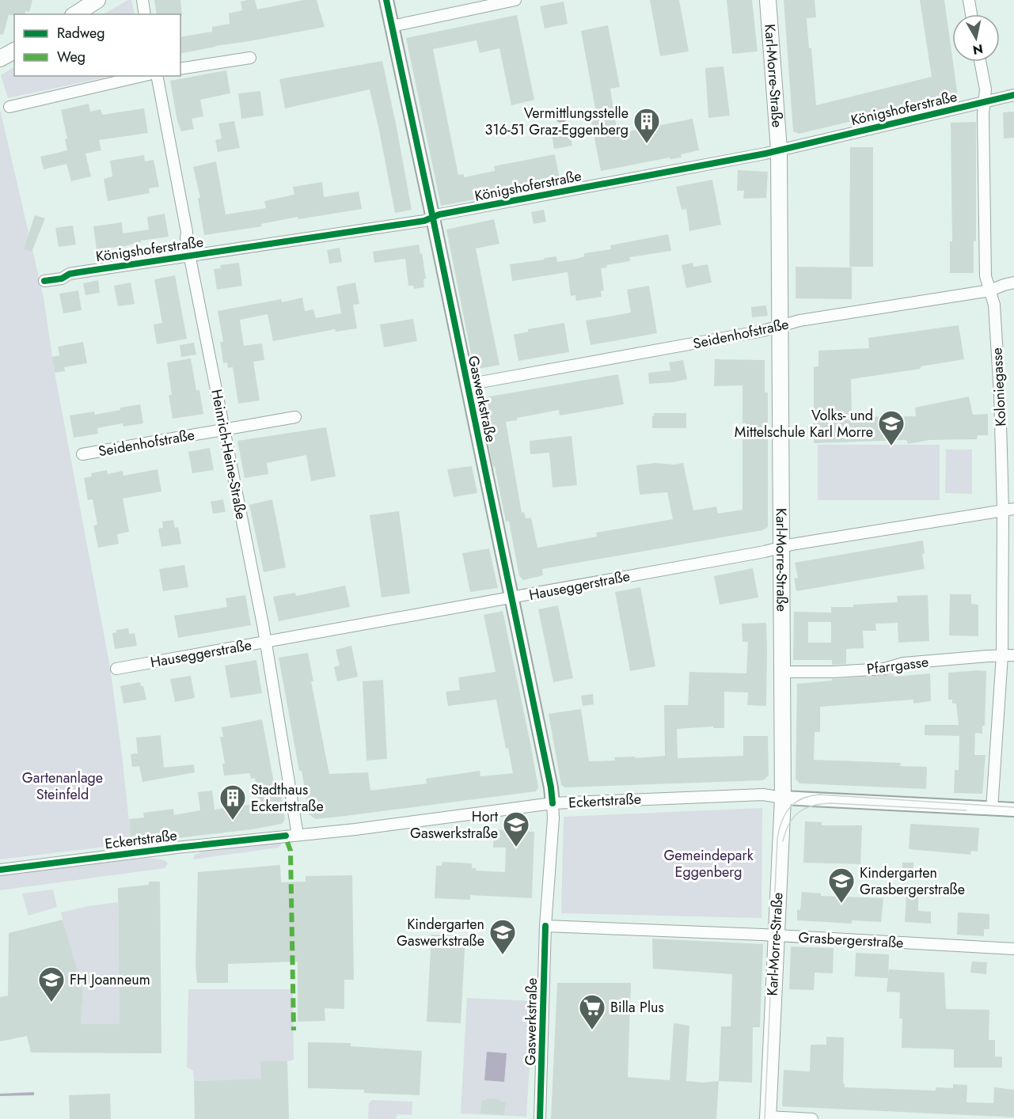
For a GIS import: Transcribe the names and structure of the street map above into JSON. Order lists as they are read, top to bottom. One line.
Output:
{"streets":{"main road":["Karl-Morre-Straße"],"street":["Königshoferstraße","Seidenhofstraße","Koloniegasse","Gaswerkstraße","Heinrich-Heine-Straße","Hauseggerstraße","Pfarrgasse","Eckertstraße","Grasbergerstraße"]},"crossings":[["Karl-Morre-Straße","Königshoferstraße"],["Karl-Morre-Straße","Seidenhofstraße"],["Karl-Morre-Straße","Hauseggerstraße"],["Karl-Morre-Straße","Pfarrgasse"],["Karl-Morre-Straße","Eckertstraße"],["Karl-Morre-Straße","Grasbergerstraße"],["Königshoferstraße","Koloniegasse"],["Königshoferstraße","Gaswerkstraße"],["Königshoferstraße","Heinrich-Heine-Straße"],["Seidenhofstraße","Koloniegasse"],["Seidenhofstraße","Gaswerkstraße"],["Seidenhofstraße","Heinrich-Heine-Straße"],["Koloniegasse","Hauseggerstraße"],["Koloniegasse","Pfarrgasse"],["Koloniegasse","Eckertstraße"],["Gaswerkstraße","Hauseggerstraße"],["Gaswerkstraße","Eckertstraße"],["Gaswerkstraße","Grasbergerstraße"],["Heinrich-Heine-Straße","Hauseggerstraße"],["Heinrich-Heine-Straße","Eckertstraße"]],"parks":["Gartenanlage Steinfeld","Gemeindepark Eggenberg"],"places":{"building":["Vermittlungsstelle 316-51 Graz-Eggenberg","Stadthaus Eckertstraße"],"school or university":["Volks- und Mittelschule Karl Morre","Hort Gaswerkstraße","Kindergarten Grasbergerstraße","Kindergarten Gaswerkstraße","FH Joanneum"],"supermarket":["Billa Plus"]},"legend":["Radweg","Weg"],"north":"bottom"}
